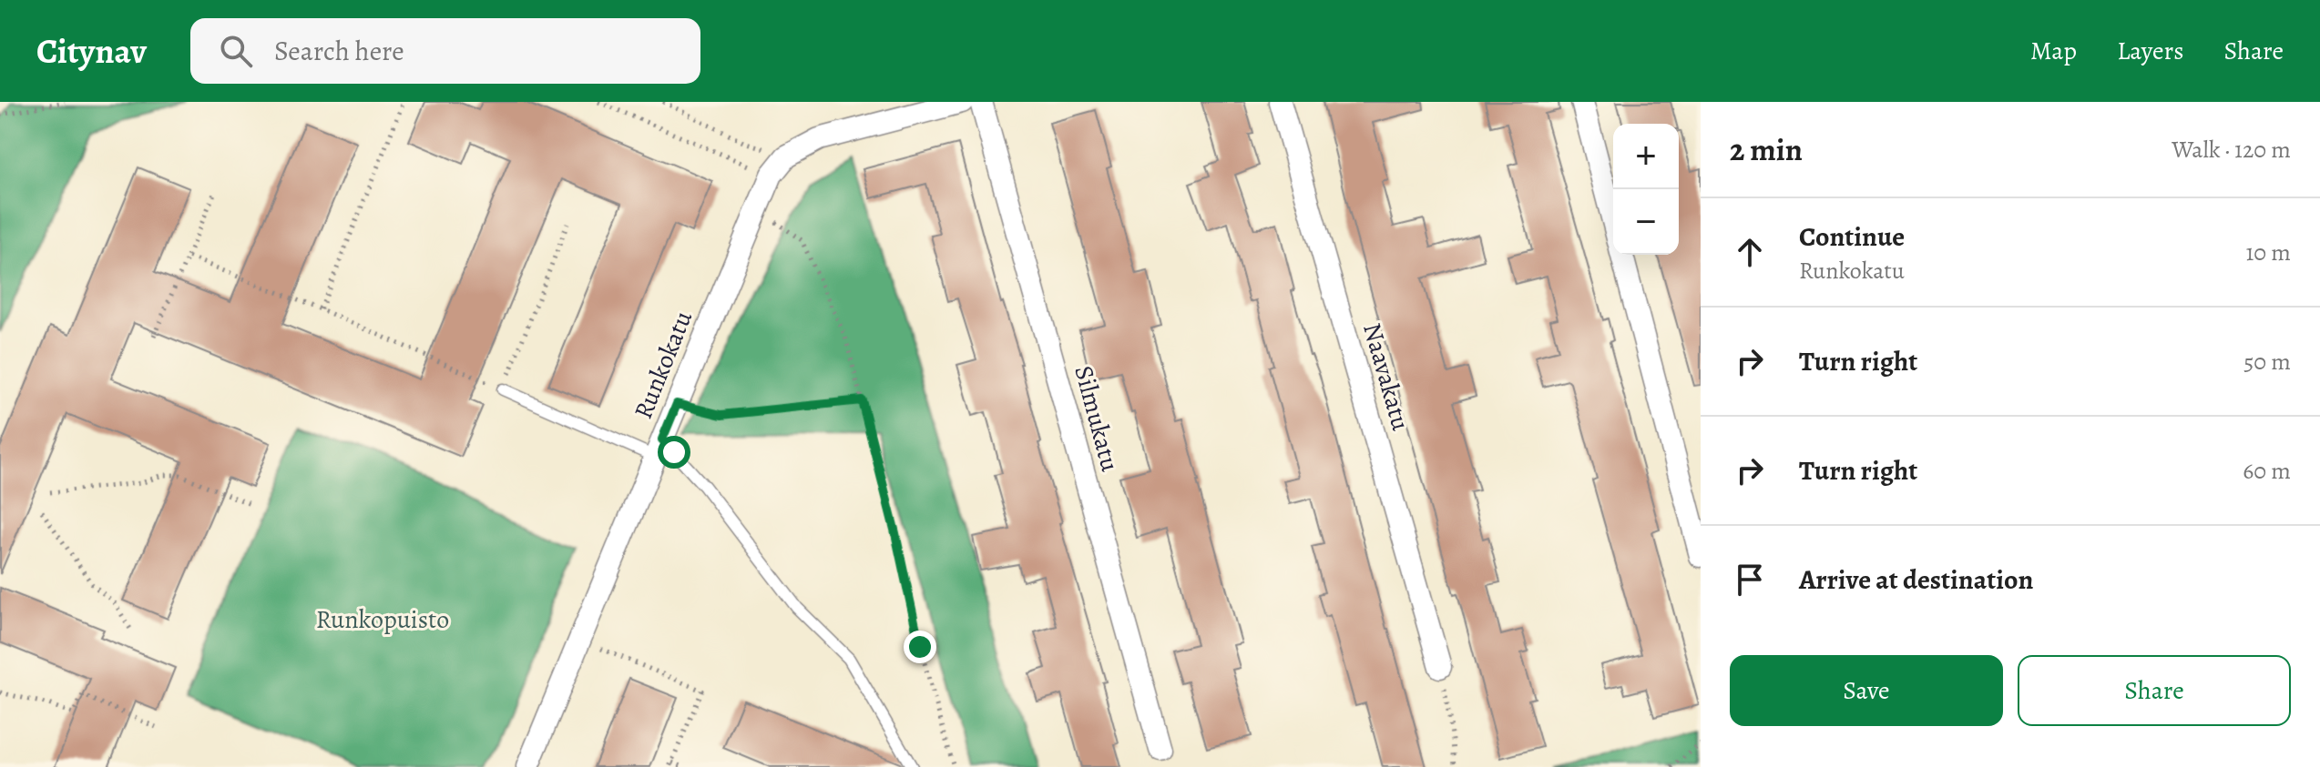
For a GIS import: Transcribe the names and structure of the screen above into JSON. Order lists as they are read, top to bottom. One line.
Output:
{"streets":{"street":["Runkokatu","Naavakatu","Silmukatu"]},"parks":["Runkopuisto"],"page":{"header":"Citynav","search":"Search here","nav":["Map","Layers","Share"],"heading":["2 min","Walk · 120 m"],"map_buttons":["+","−"],"list":[["Continue","Runkokatu","10 m"],["Turn right","50 m"],["Turn right","60 m"],"Arrive at destination"],"buttons":["Save","Share"]}}
